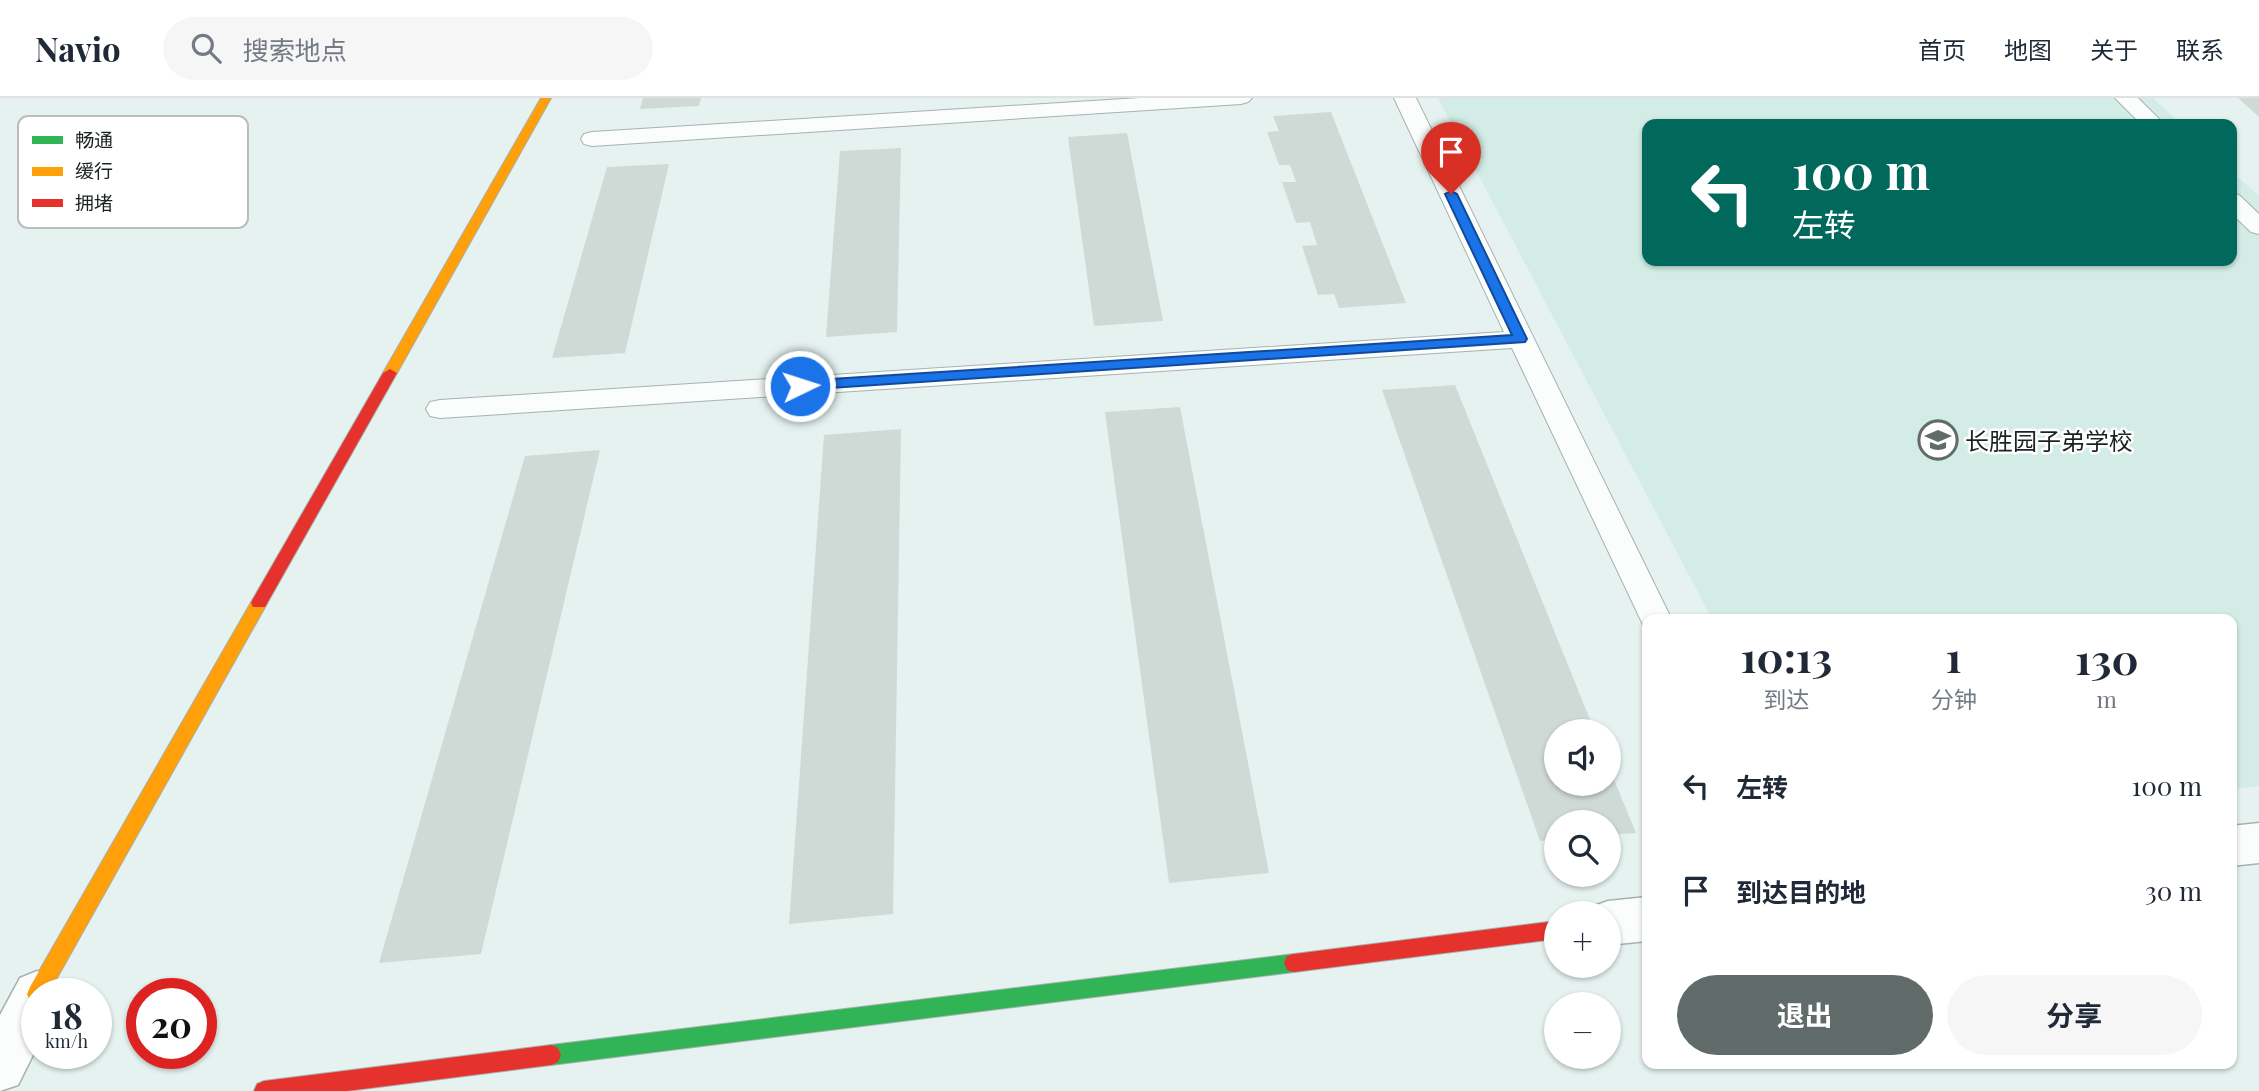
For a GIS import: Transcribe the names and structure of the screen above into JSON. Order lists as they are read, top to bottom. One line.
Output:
{"places":{"school or university":["长胜园子弟学校"]},"legend":["畅通","缓行","拥堵"],"page":{"header":"Navio","search":"搜索地点","nav":["首页","地图","关于","联系"],"turn":["100 m","左转"],"eta":["10:13","到达","1","分钟","130","m"],"map_buttons":["+","−"],"list":[{"name":"左转","value":"100 m"},{"name":"到达目的地","value":"30 m"}],"buttons":["退出","分享"],"speed":"18 km/h","limit":"20"}}
